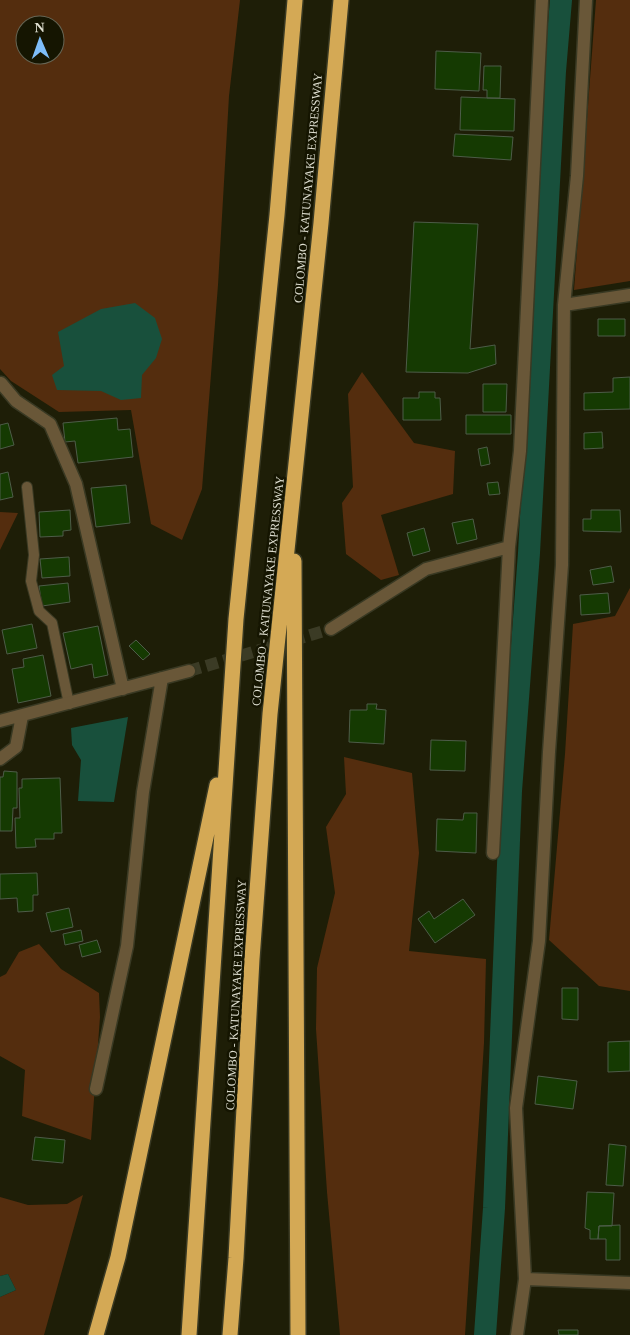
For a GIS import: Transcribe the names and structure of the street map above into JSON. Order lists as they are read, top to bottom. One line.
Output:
{"streets":{"highway":["COLOMBO - KATUNAYAKE EXPRESSWAY"]},"north":"top"}
